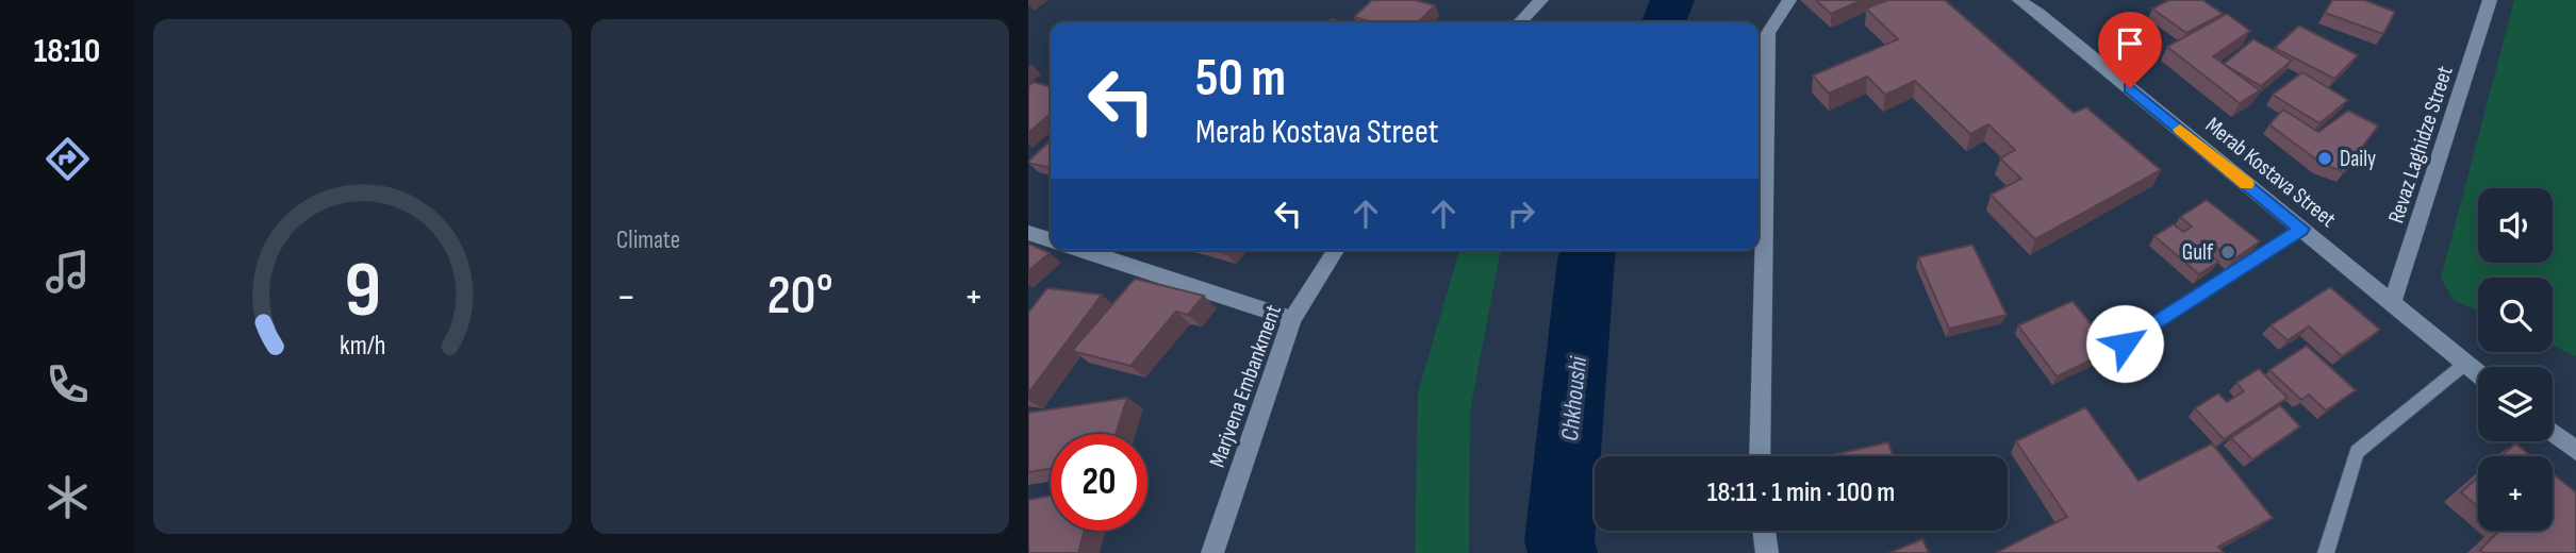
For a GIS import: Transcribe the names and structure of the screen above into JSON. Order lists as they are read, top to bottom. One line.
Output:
{"streets":{"street":["Revaz Laghidze Street","Merab Kostava Street","Marjvena Embankment"]},"crossings":[["Revaz Laghidze Street","Merab Kostava Street"]],"water":["Chkhoushi"],"places":["Daily","Gulf"],"page":{"tabs":"18:10","tile":"Climate","turn":["50 m","Merab Kostava Street"],"map_buttons":"+","heat":["−","20°","+"],"limit":"20","trip":"18:11 · 1 min · 100 m","gauge":["9","km/h"]}}
